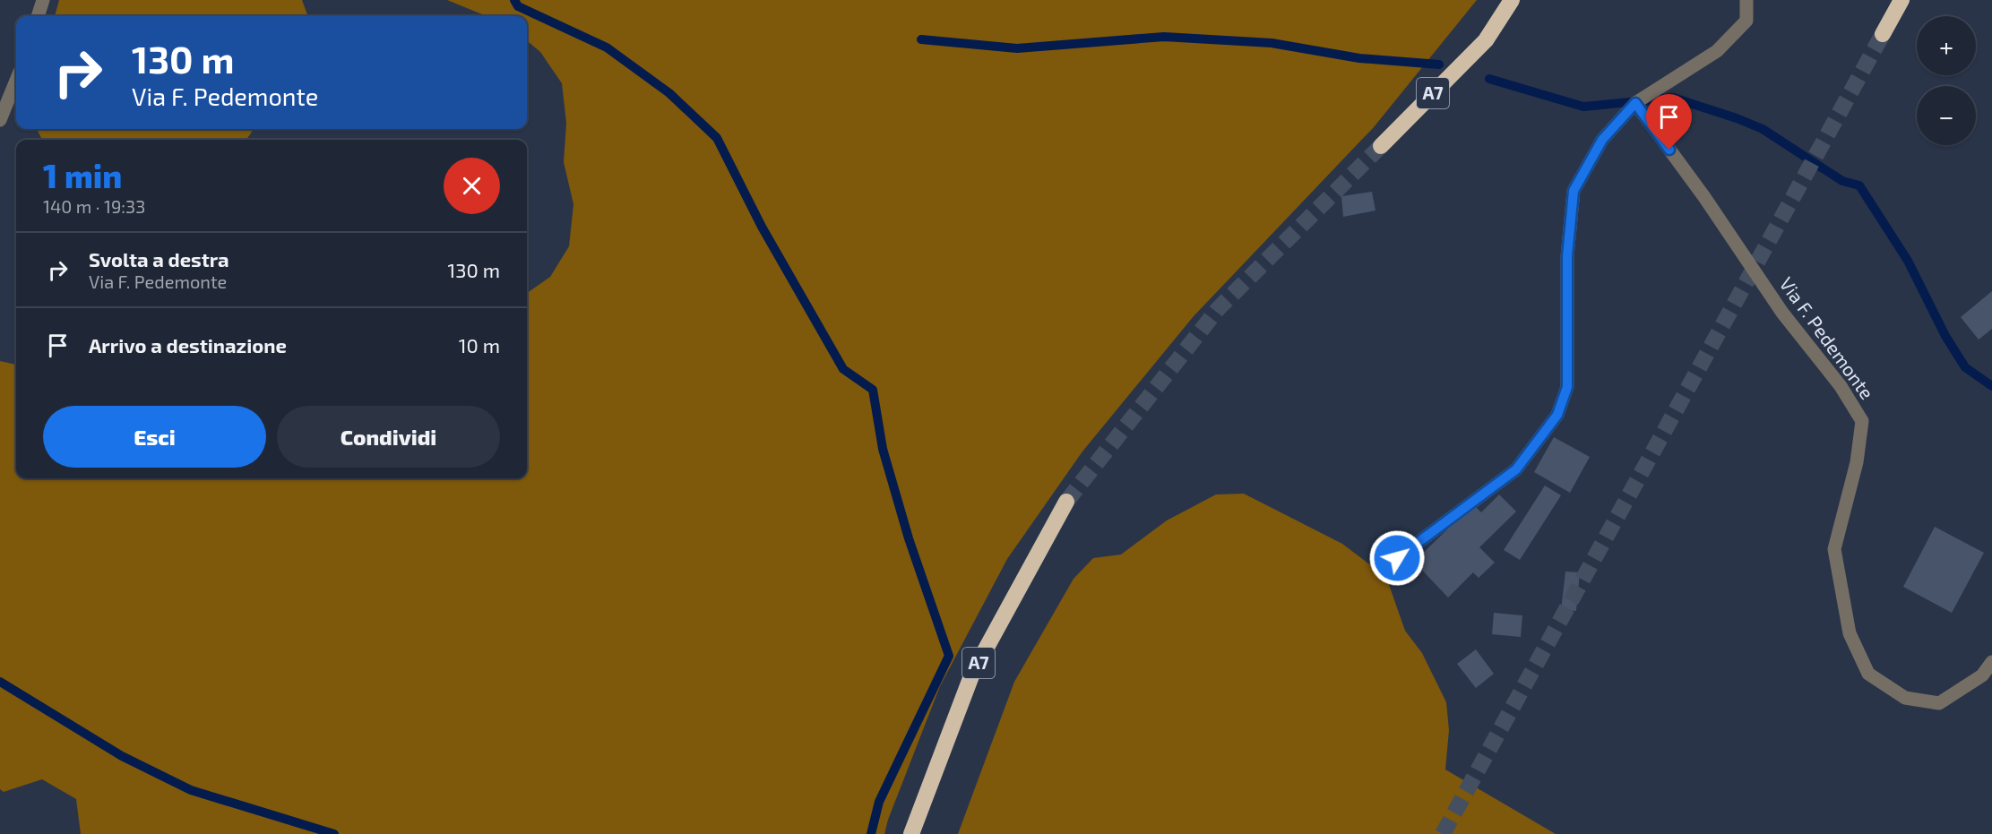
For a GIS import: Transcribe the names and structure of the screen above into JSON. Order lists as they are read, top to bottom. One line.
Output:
{"streets":{"highway":["A7"],"street":["Via F. Pedemonte"]},"page":{"map_buttons":["+","−"],"turn":["130 m","Via F. Pedemonte"],"heading":["1 min","140 m · 19:33"],"list":[{"name":"Svolta a destra","note":"Via F. Pedemonte","value":"130 m"},{"name":"Arrivo a destinazione","value":"10 m"}],"buttons":["Esci","Condividi"]}}
